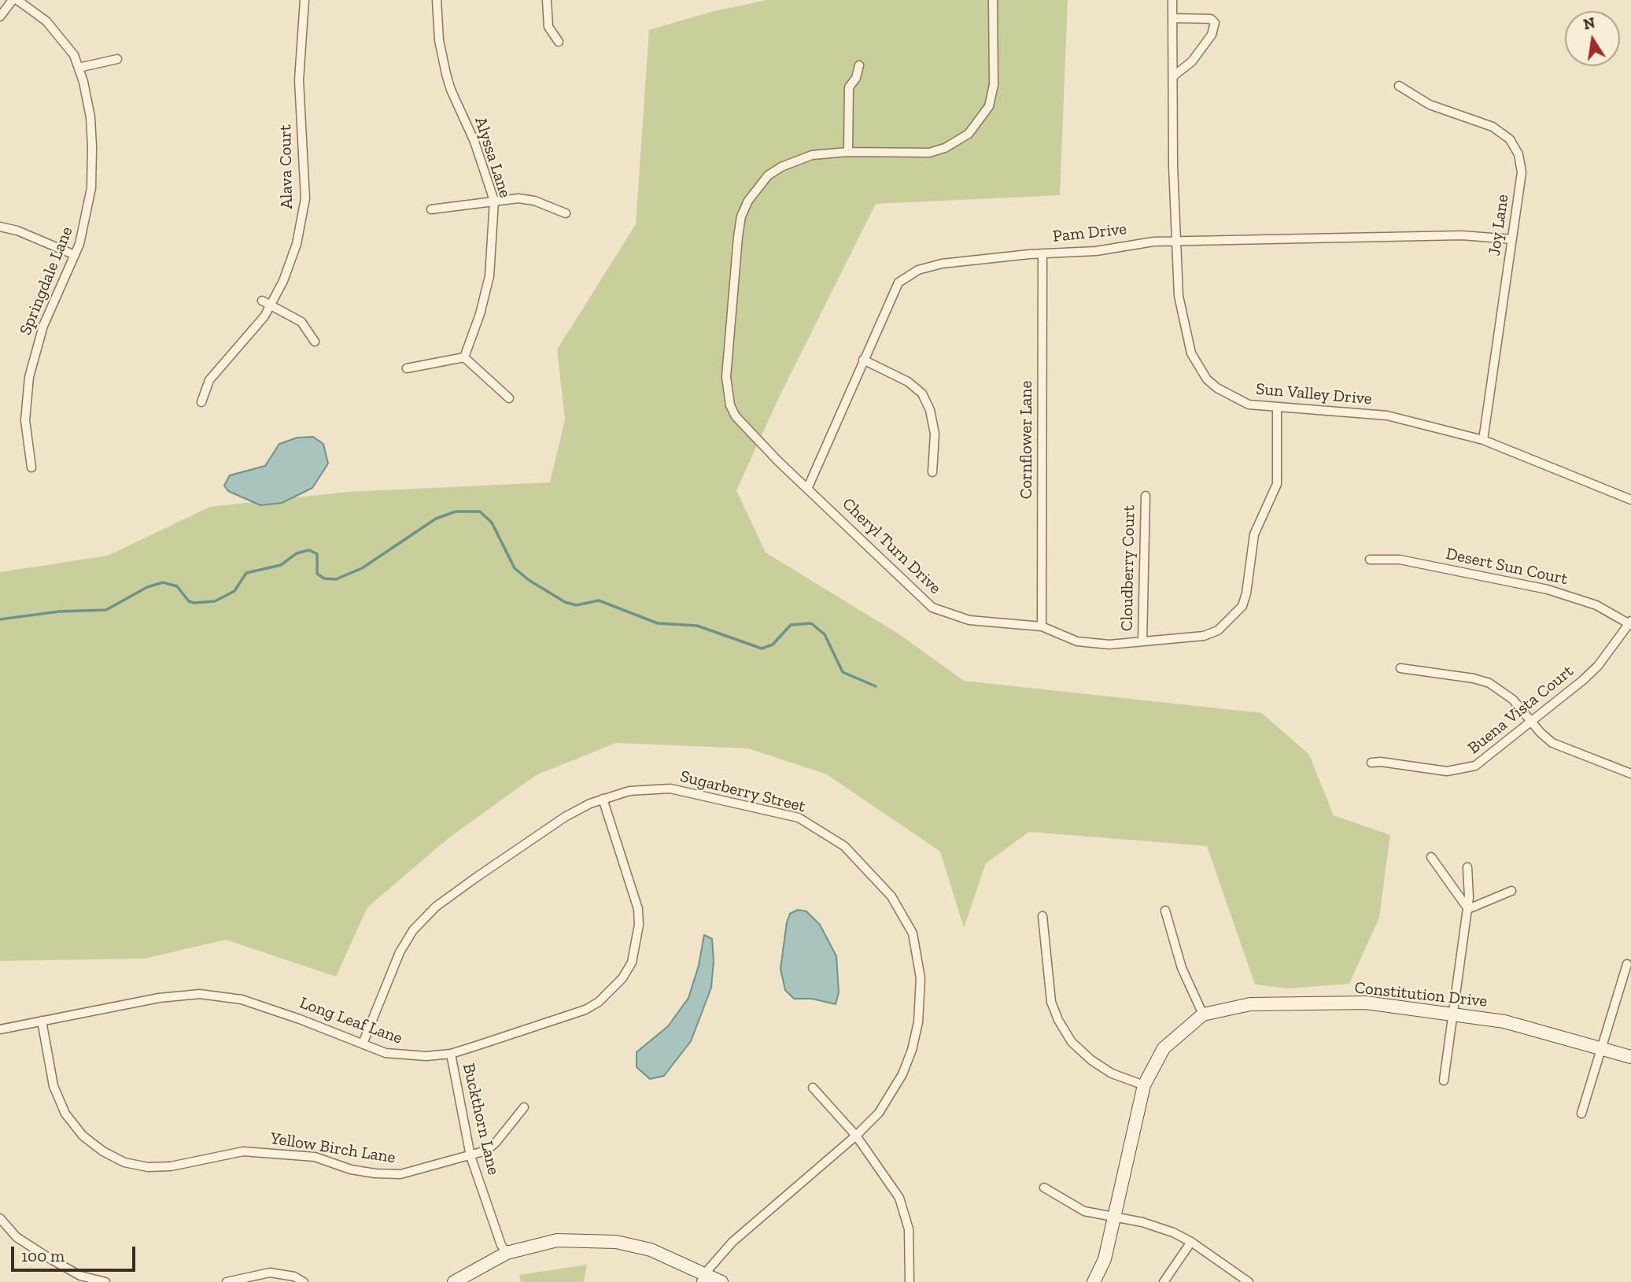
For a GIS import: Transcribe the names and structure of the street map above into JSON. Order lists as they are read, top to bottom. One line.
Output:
{"streets":{"street":["Alyssa Lane","Alava Court","Joy Lane","Pam Drive","Springdale Lane","Sun Valley Drive","Cornflower Lane","Cheryl Turn Drive","Desert Sun Court","Cloudberry Court","Buena Vista Court","Sugarberry Street","Constitution Drive","Long Leaf Lane","Buckthorn Lane","Yellow Birch Lane"]},"crossings":[["Joy Lane","Pam Drive"],["Joy Lane","Sun Valley Drive"],["Pam Drive","Sun Valley Drive"],["Pam Drive","Cornflower Lane"],["Pam Drive","Cheryl Turn Drive"],["Sun Valley Drive","Cheryl Turn Drive"],["Cornflower Lane","Cheryl Turn Drive"],["Cheryl Turn Drive","Cloudberry Court"],["Desert Sun Court","Buena Vista Court"],["Sugarberry Street","Long Leaf Lane"],["Long Leaf Lane","Buckthorn Lane"],["Long Leaf Lane","Yellow Birch Lane"],["Buckthorn Lane","Yellow Birch Lane"]],"scale_bar":"100 m","north":"top"}
